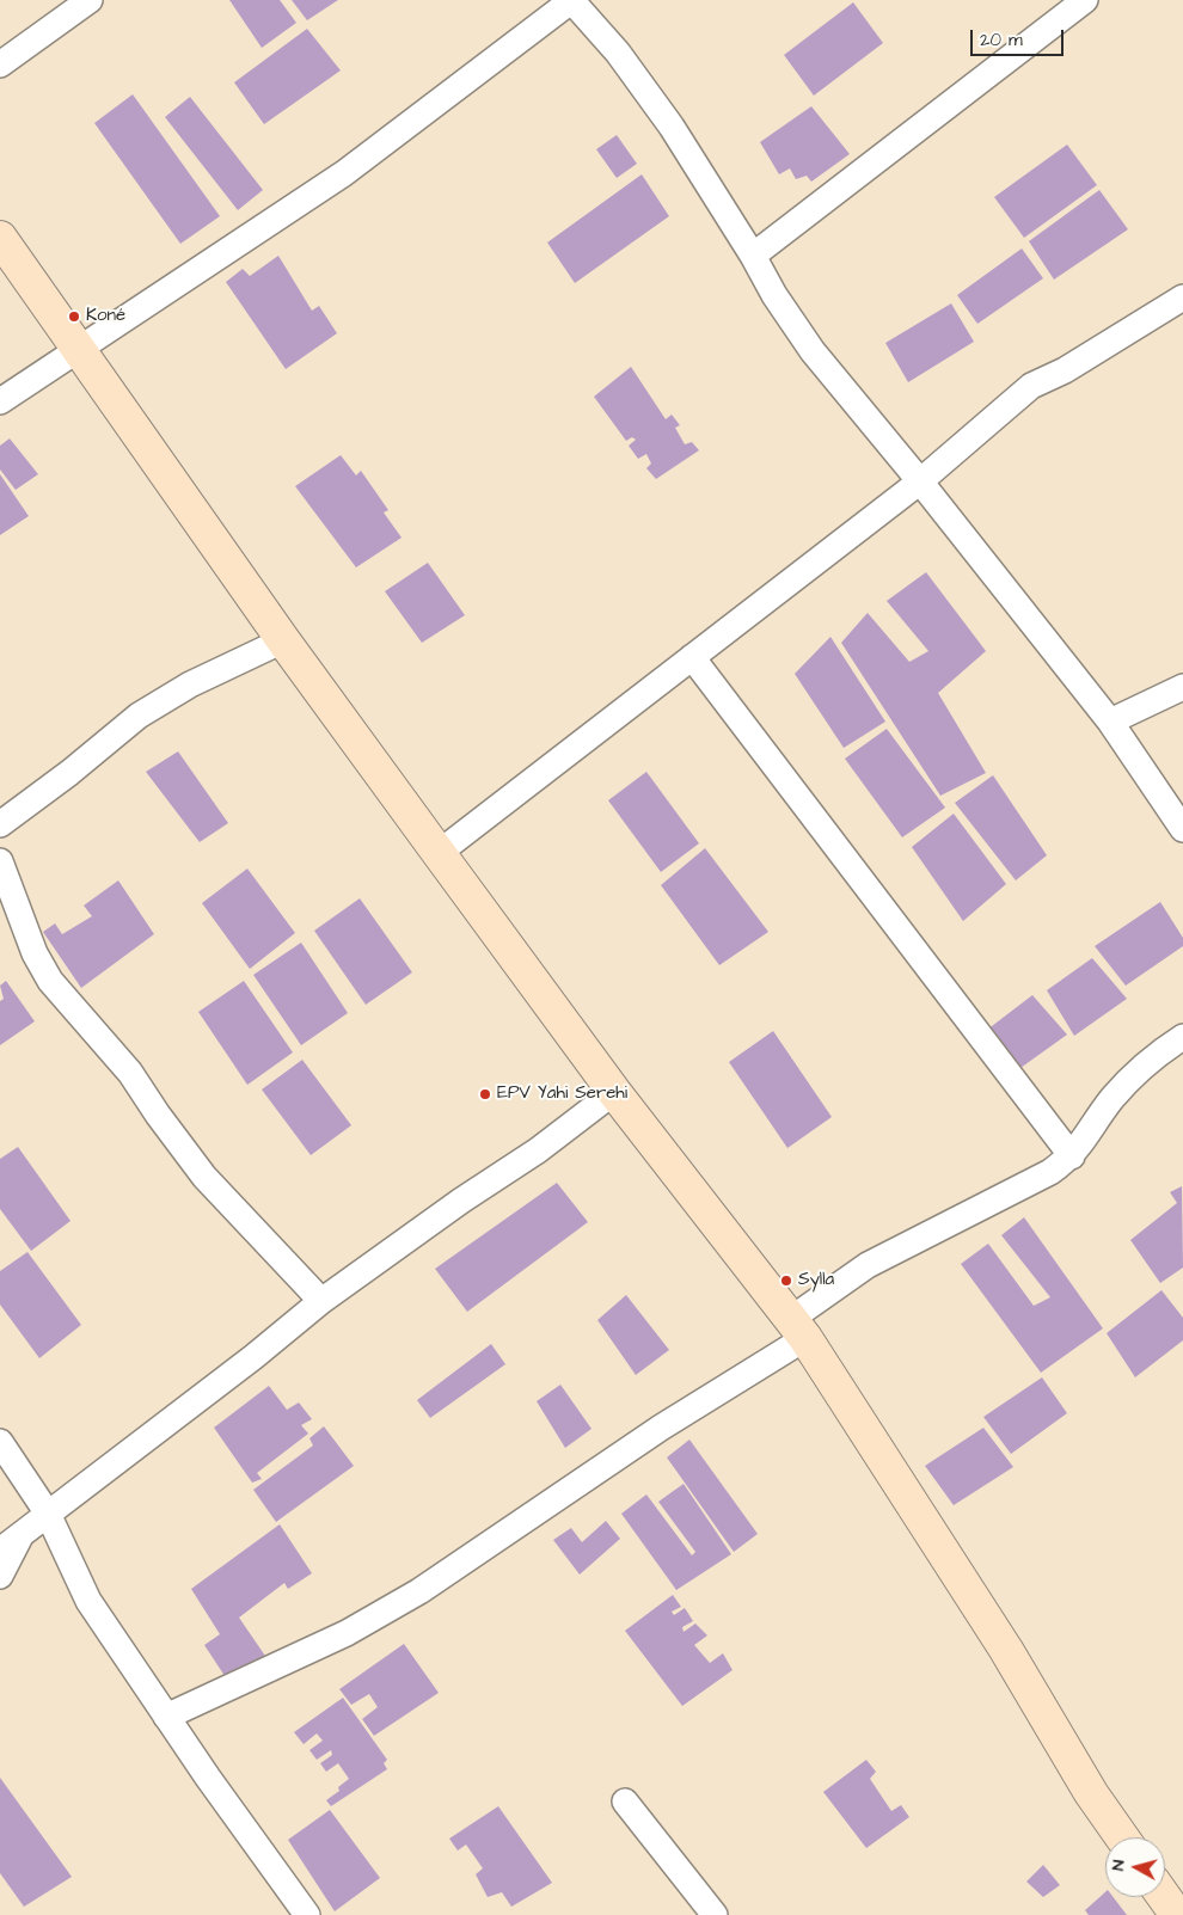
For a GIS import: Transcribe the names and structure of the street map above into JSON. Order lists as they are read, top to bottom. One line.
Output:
{"places":["Koné","EPV Yahi Serehi","Sylla"],"scale_bar":"20 m","north":"left"}
